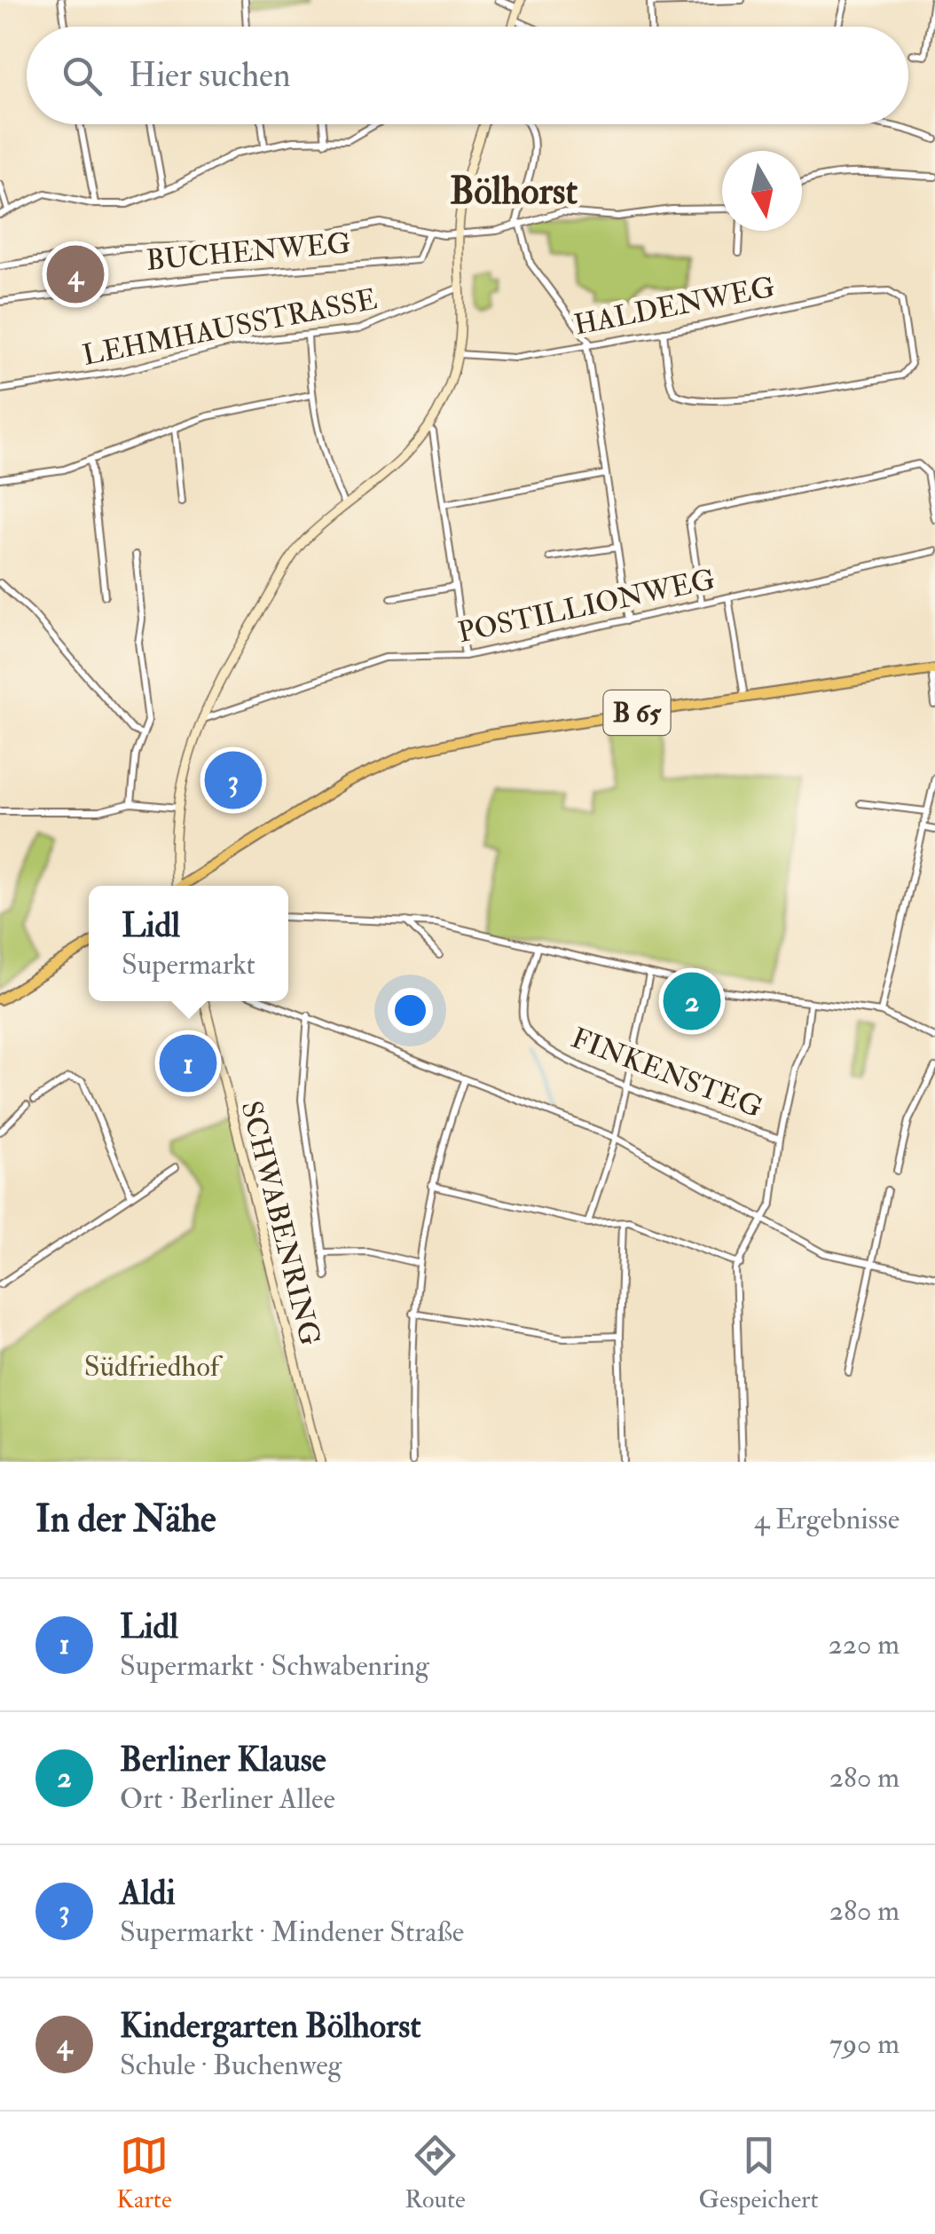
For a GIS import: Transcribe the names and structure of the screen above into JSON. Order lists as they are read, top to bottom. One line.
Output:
{"streets":{"main road":["B 65"],"street":["BUCHENWEG","HALDENWEG","LEHMHAUSSTRASSE","POSTILLIONWEG","FINKENSTEG","SCHWABENRING"]},"districts":["Bölhorst"],"parks":["Südfriedhof"],"north":"bottom","page":{"search":"Hier suchen","pins":["4","3","2","1"],"popup":["Lidl","Supermarkt"],"heading":["In der Nähe","4 Ergebnisse"],"list":[{"mark":"1","name":"Lidl","note":"Supermarkt · Schwabenring","value":"220 m"},{"mark":"2","name":"Berliner Klause","note":"Ort · Berliner Allee","value":"280 m"},{"mark":"3","name":"Aldi","note":"Supermarkt · Mindener Straße","value":"280 m"},{"mark":"4","name":"Kindergarten Bölhorst","note":"Schule · Buchenweg","value":"790 m"}],"nav":["Karte","Route","Gespeichert"]}}
